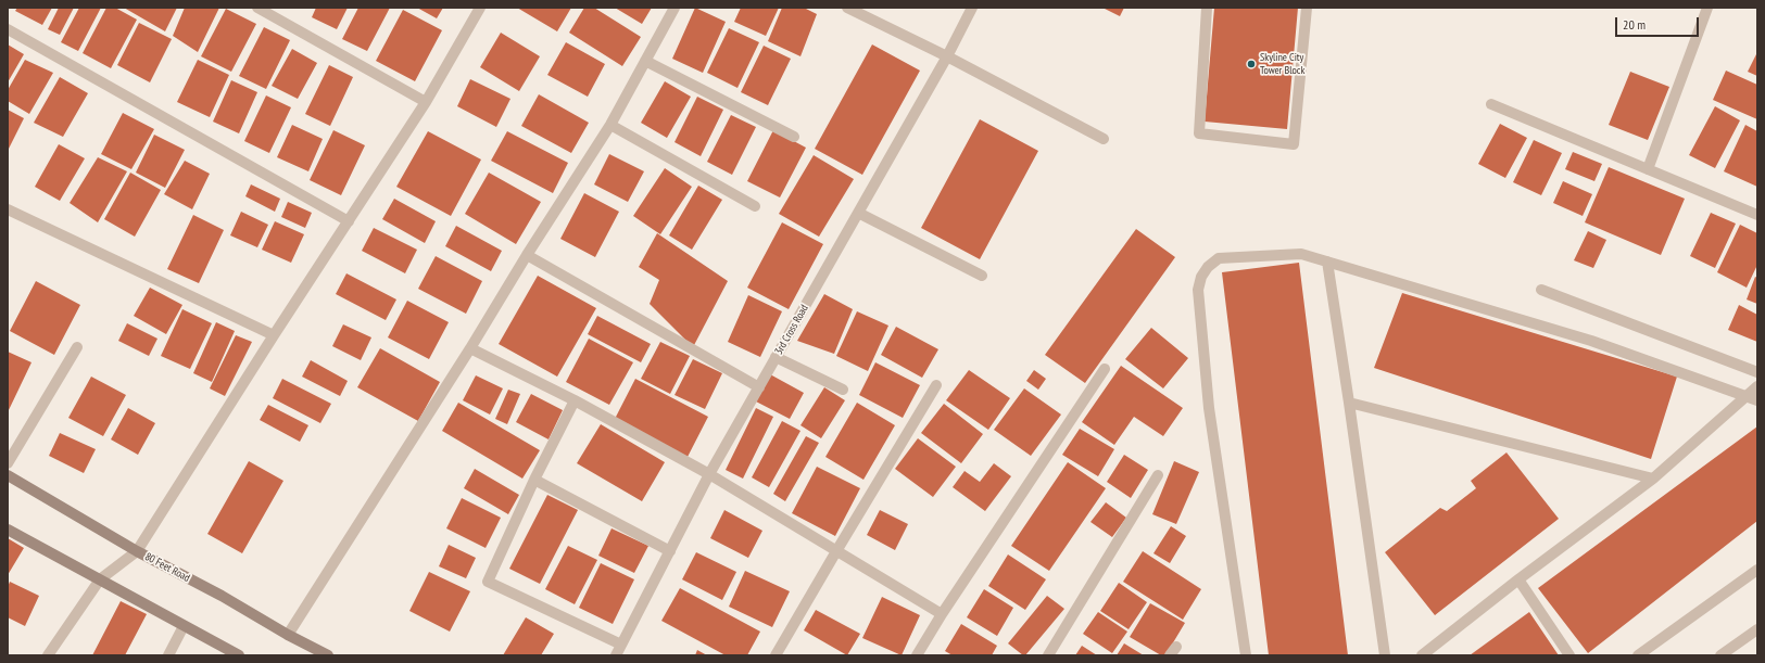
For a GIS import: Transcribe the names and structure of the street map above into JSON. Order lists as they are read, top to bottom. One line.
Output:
{"streets":{"main road":["80 Feet Road"],"street":["3rd Cross Road"]},"places":["Skyline City Tower Block"],"scale_bar":"20 m"}
